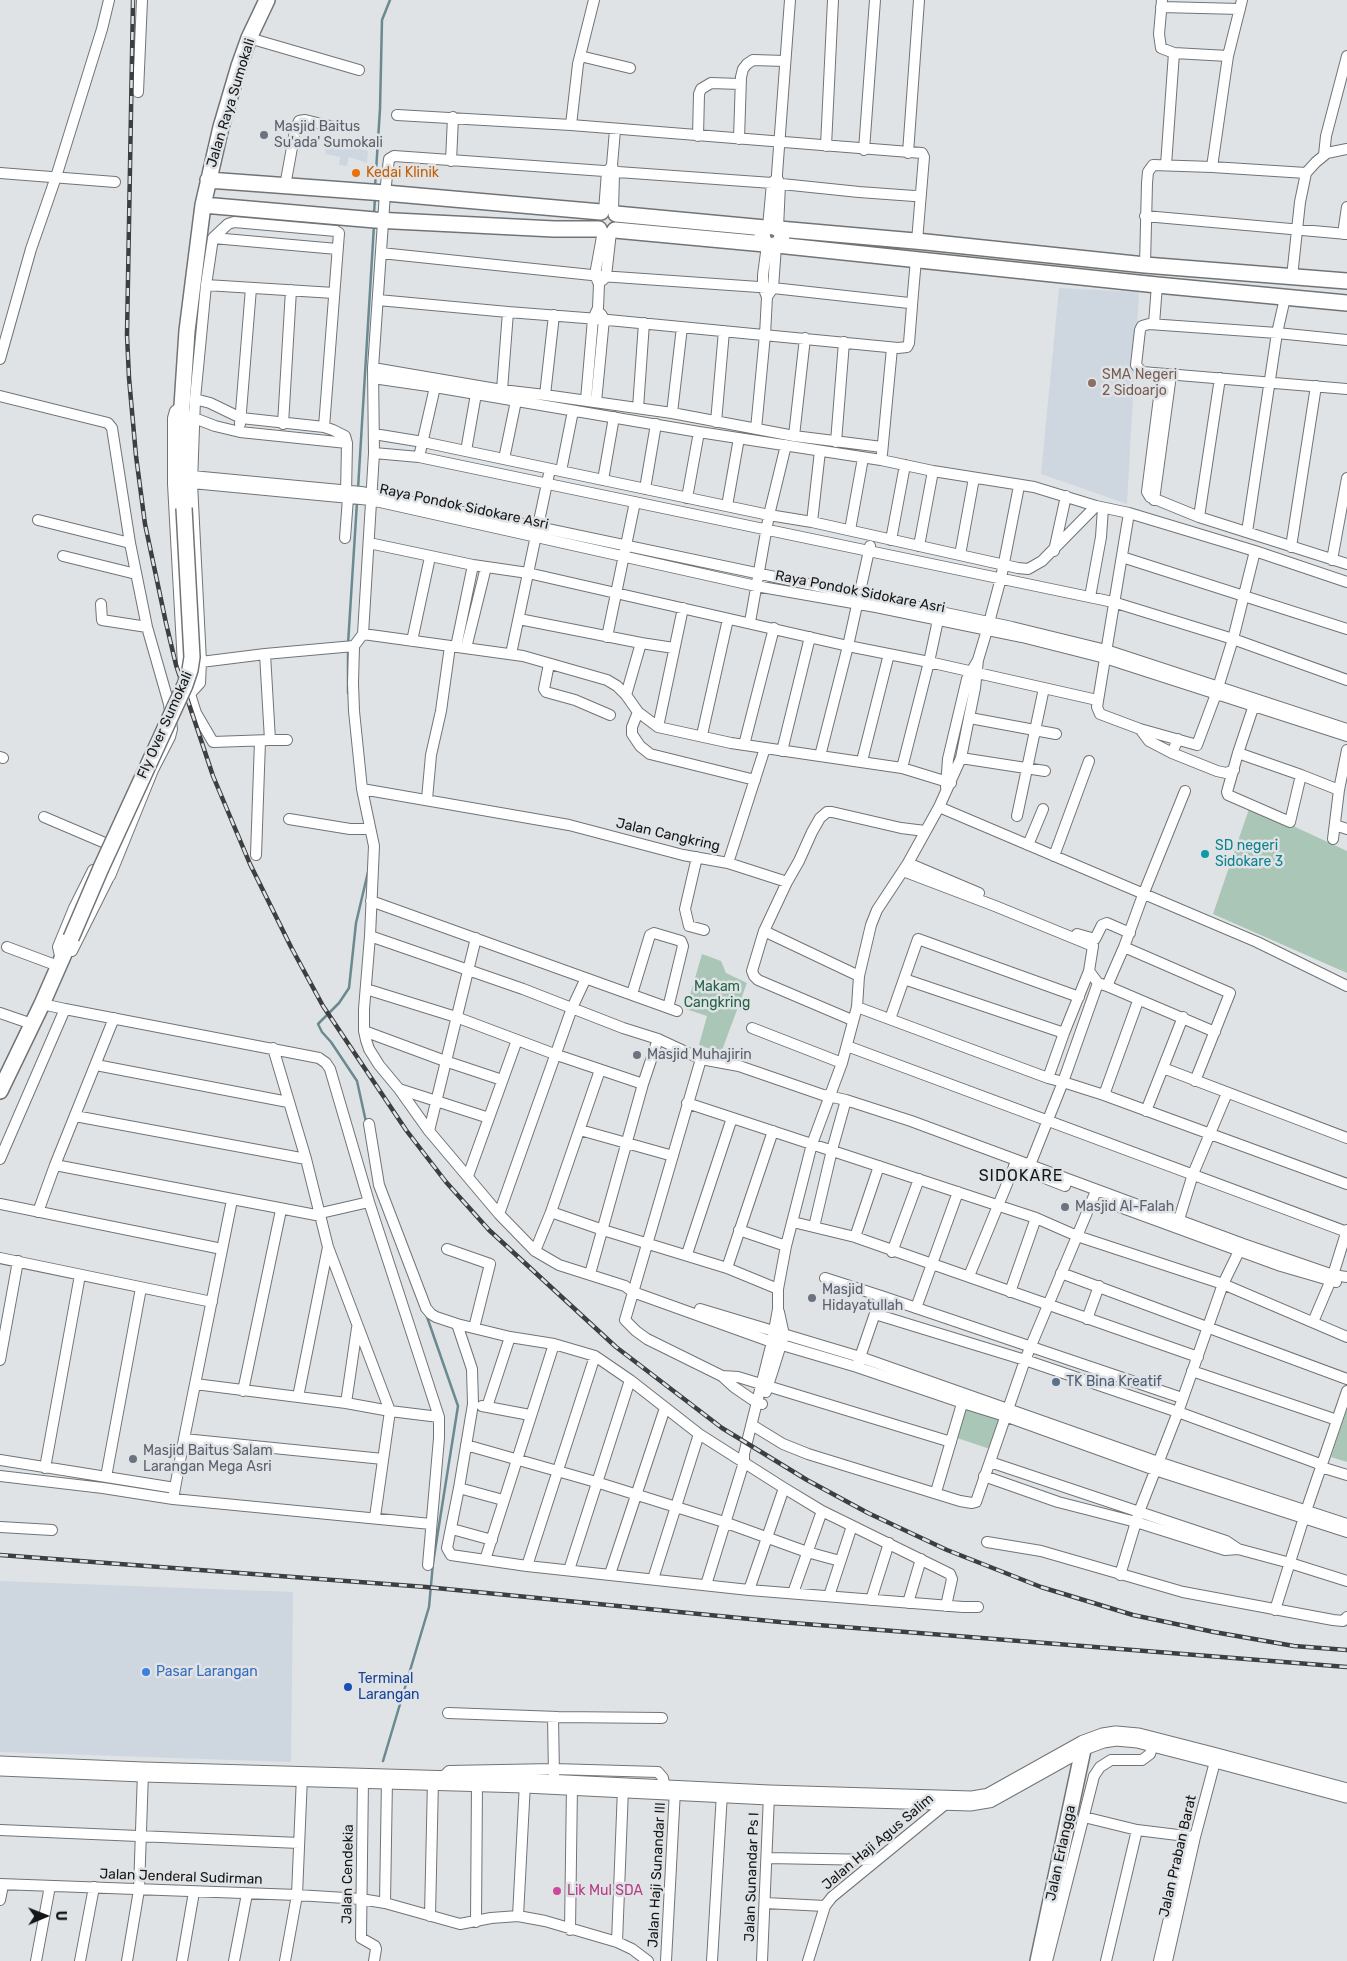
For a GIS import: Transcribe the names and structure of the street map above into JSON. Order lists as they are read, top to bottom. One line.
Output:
{"streets":{"main road":["Jalan Raya Sumokali","Fly Over Sumokali","Jalan Erlangga"],"street":["Raya Pondok Sidokare Asri","Jalan Cangkring","Jalan Haji Agus Salim","Jalan Praban Barat","Jalan Cendekia","Jalan Haji Sunandar III","Jalan Jenderal Sudirman","Jalan Sunandar Ps I"]},"crossings":[["Jalan Raya Sumokali","Fly Over Sumokali"],["Jalan Cendekia","Jalan Jenderal Sudirman"]],"districts":["SIDOKARE"],"parks":["Makam Cangkring"],"places":["Masjid Baitus Su'ada' Sumokali","Kedai Klinik","SMA Negeri 2 Sidoarjo","SD negeri Sidokare 3","Masjid Muhajirin","Masjid Al-Falah","Masjid Hidayatullah","TK Bina Kreatif","Masjid Baitus Salam Larangan Mega Asri","Pasar Larangan","Terminal Larangan","Lik Mul SDA"],"north":"right"}
